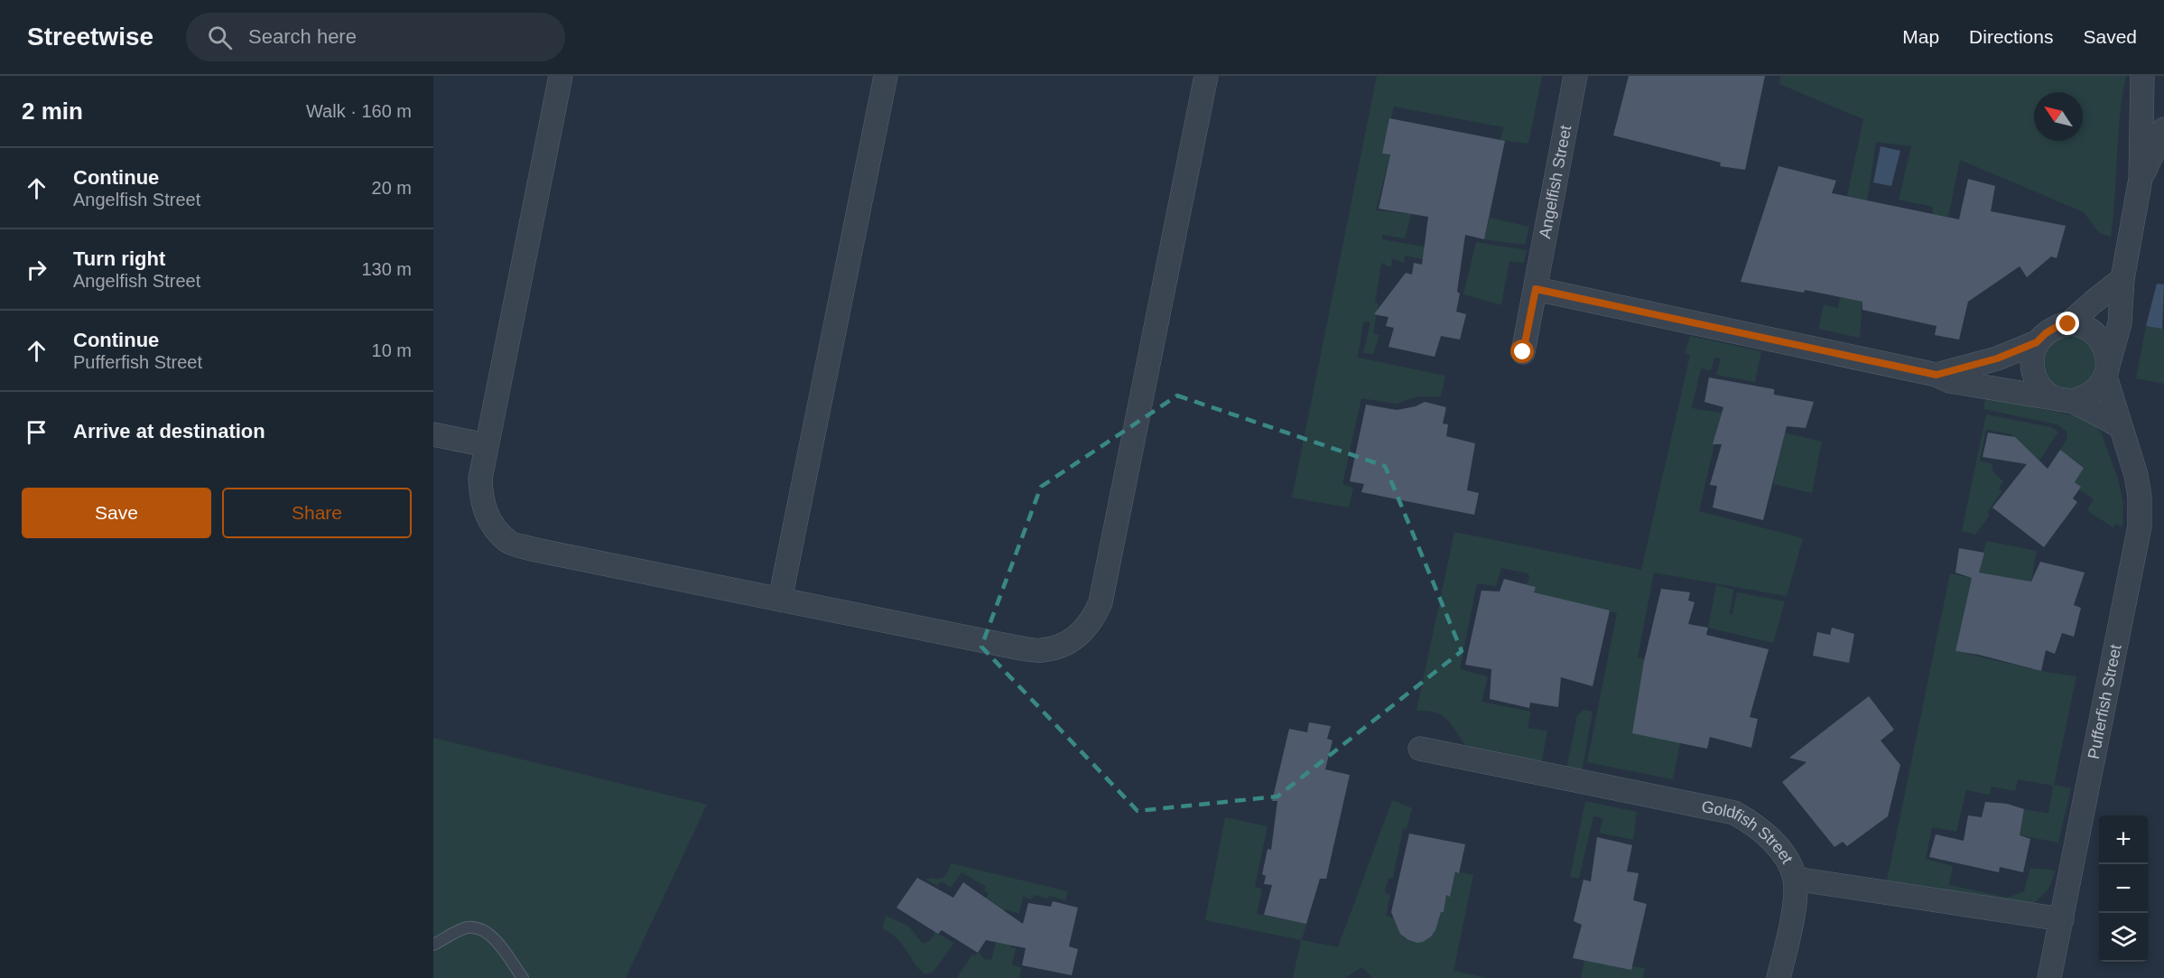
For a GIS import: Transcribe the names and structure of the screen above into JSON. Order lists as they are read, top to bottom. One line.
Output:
{"streets":{"street":["Angelfish Street","Pufferfish Street","Goldfish Street"]},"crossings":[["Pufferfish Street","Goldfish Street"]],"north":"top left","page":{"header":"Streetwise","search":"Search here","nav":["Map","Directions","Saved"],"heading":["2 min","Walk · 160 m"],"list":[["Continue","Angelfish Street","20 m"],["Turn right","Angelfish Street","130 m"],["Continue","Pufferfish Street","10 m"],"Arrive at destination"],"buttons":["Save","Share"],"map_buttons":["+","−"]}}
